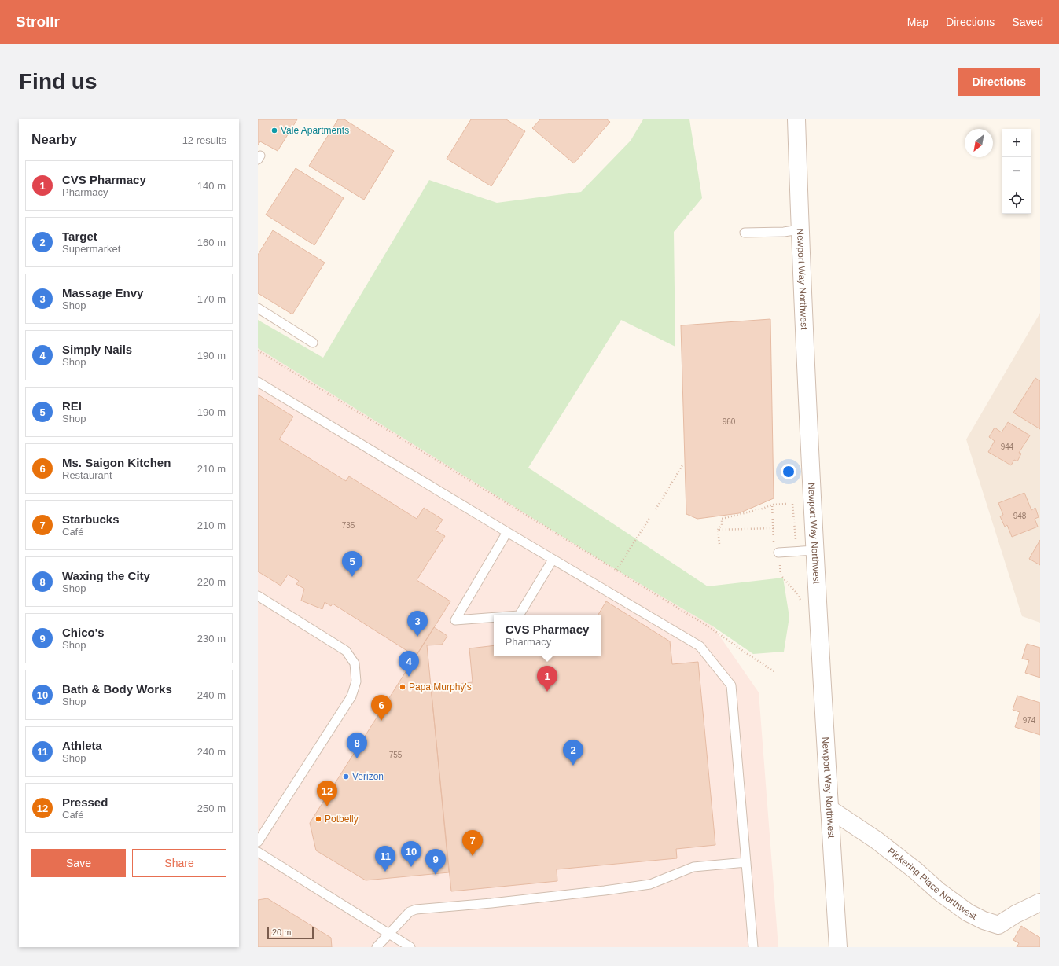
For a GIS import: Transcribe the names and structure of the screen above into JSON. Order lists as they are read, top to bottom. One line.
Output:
{"streets":{"street":["Newport Way Northwest","Pickering Place Northwest"]},"crossings":[["Newport Way Northwest","Pickering Place Northwest"]],"places":["Vale Apartments","Papa Murphy's","Verizon","Potbelly"],"house_numbers":["960","944","948","735","974","755"],"scale_bar":"20 m","north":"bottom left","page":{"header":"Strollr","nav":["Map","Directions","Saved"],"buttons":["Directions",["Save","Share"]],"title":"Find us","heading":["Nearby","12 results"],"map_buttons":["+","−"],"list":[{"mark":"1","name":"CVS Pharmacy","note":"Pharmacy","value":"140 m"},{"mark":"2","name":"Target","note":"Supermarket","value":"160 m"},{"mark":"3","name":"Massage Envy","note":"Shop","value":"170 m"},{"mark":"4","name":"Simply Nails","note":"Shop","value":"190 m"},{"mark":"5","name":"REI","note":"Shop","value":"190 m"},{"mark":"6","name":"Ms. Saigon Kitchen","note":"Restaurant","value":"210 m"},{"mark":"7","name":"Starbucks","note":"Café","value":"210 m"},{"mark":"8","name":"Waxing the City","note":"Shop","value":"220 m"},{"mark":"9","name":"Chico's","note":"Shop","value":"230 m"},{"mark":"10","name":"Bath & Body Works","note":"Shop","value":"240 m"},{"mark":"11","name":"Athleta","note":"Shop","value":"240 m"},{"mark":"12","name":"Pressed","note":"Café","value":"250 m"}],"pins":["5","3","4","1","6","8","2","12","7","10","11","9"],"popup":["CVS Pharmacy","Pharmacy"],"scale":"20 m"}}
